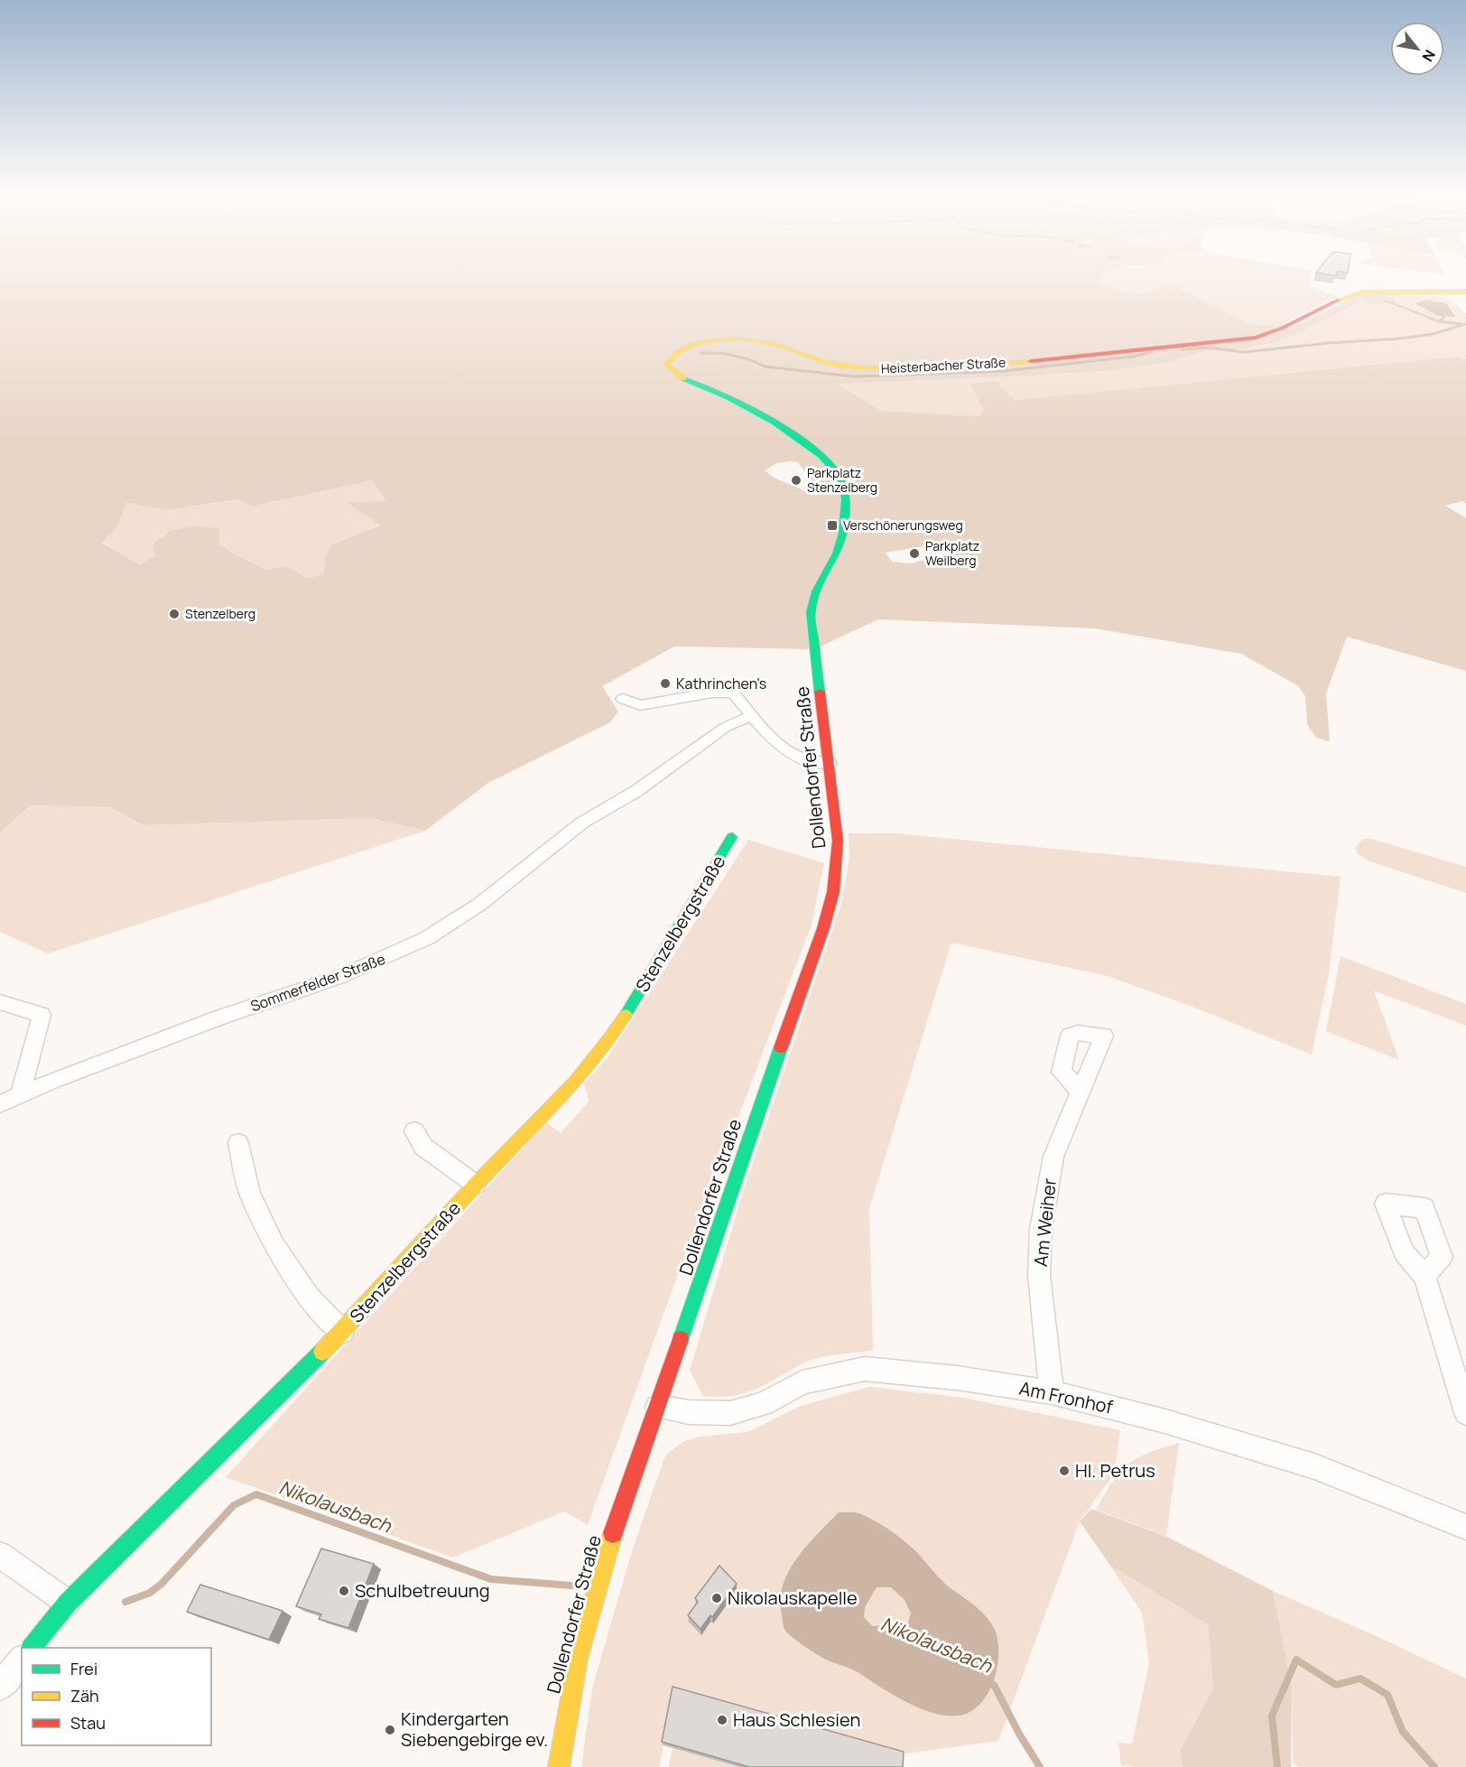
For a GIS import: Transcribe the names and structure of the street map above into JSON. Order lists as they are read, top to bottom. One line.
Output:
{"streets":{"main road":["Heisterbacher Straße","Dollendorfer Straße","Stenzelbergstraße"],"street":["Sommerfelder Straße","Am Weiher","Am Fronhof"]},"crossings":[["Heisterbacher Straße","Dollendorfer Straße"],["Dollendorfer Straße","Am Fronhof"],["Am Weiher","Am Fronhof"]],"water":["Nikolausbach"],"places":{"other":["Parkplatz Stenzelberg","Parkplatz Weilberg","Stenzelberg","Kathrinchen's","Hl. Petrus","Schulbetreuung","Nikolauskapelle","Haus Schlesien","Kindergarten Siebengebirge ev."],"transit":["Verschönerungsweg"]},"legend":["Frei","Zäh","Stau"],"north":"bottom right"}
